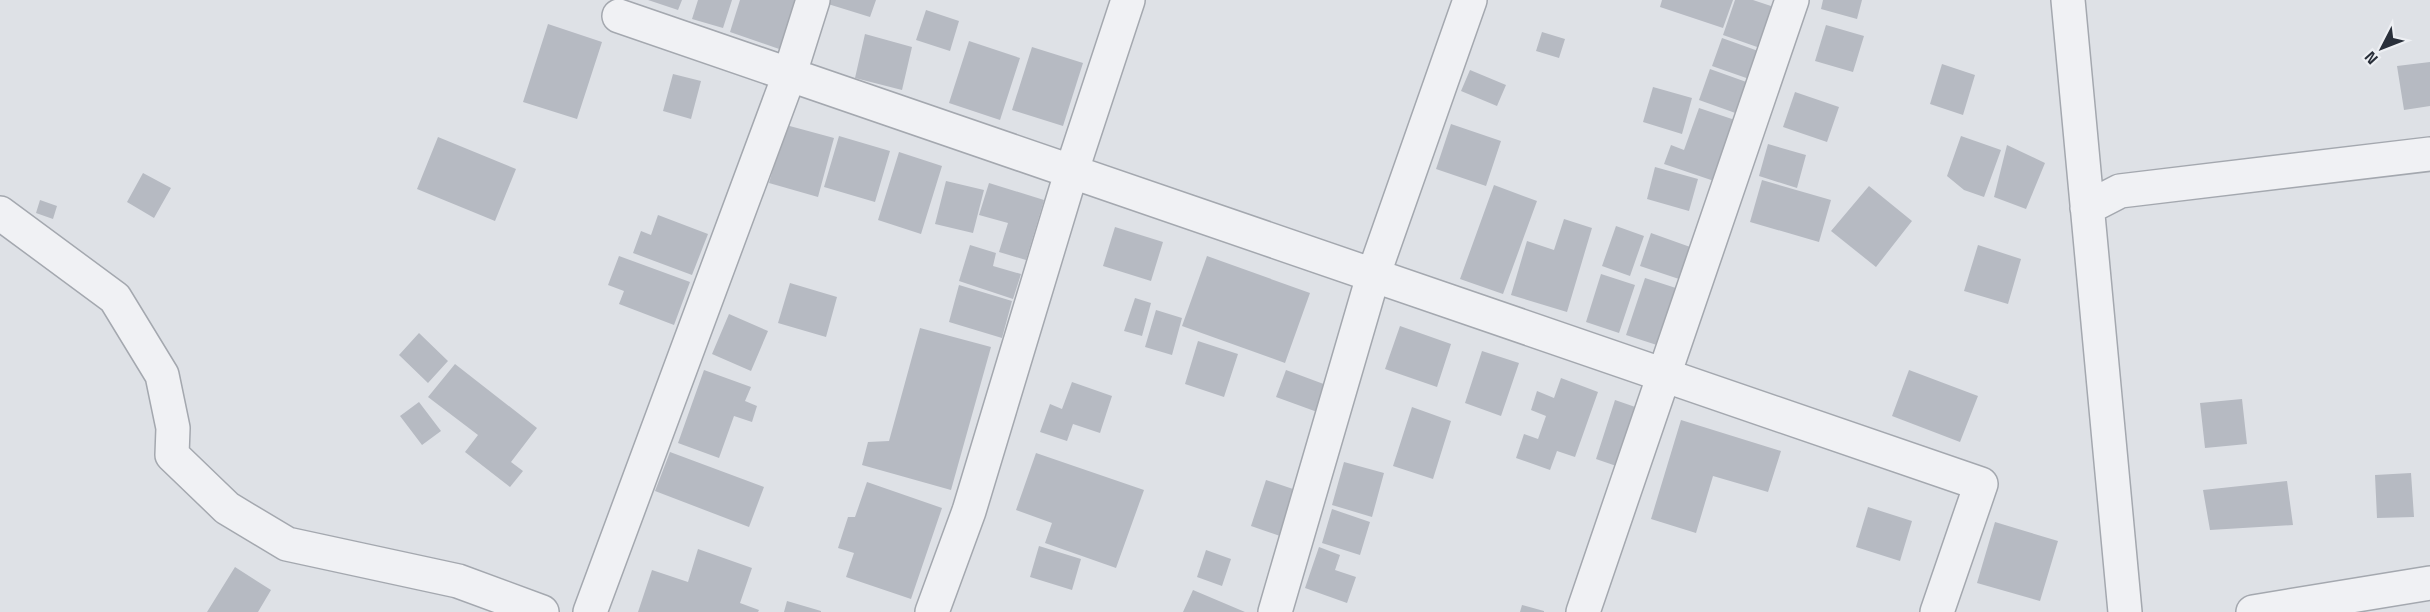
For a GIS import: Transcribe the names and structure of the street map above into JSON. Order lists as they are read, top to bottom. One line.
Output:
{"north":"bottom left"}
